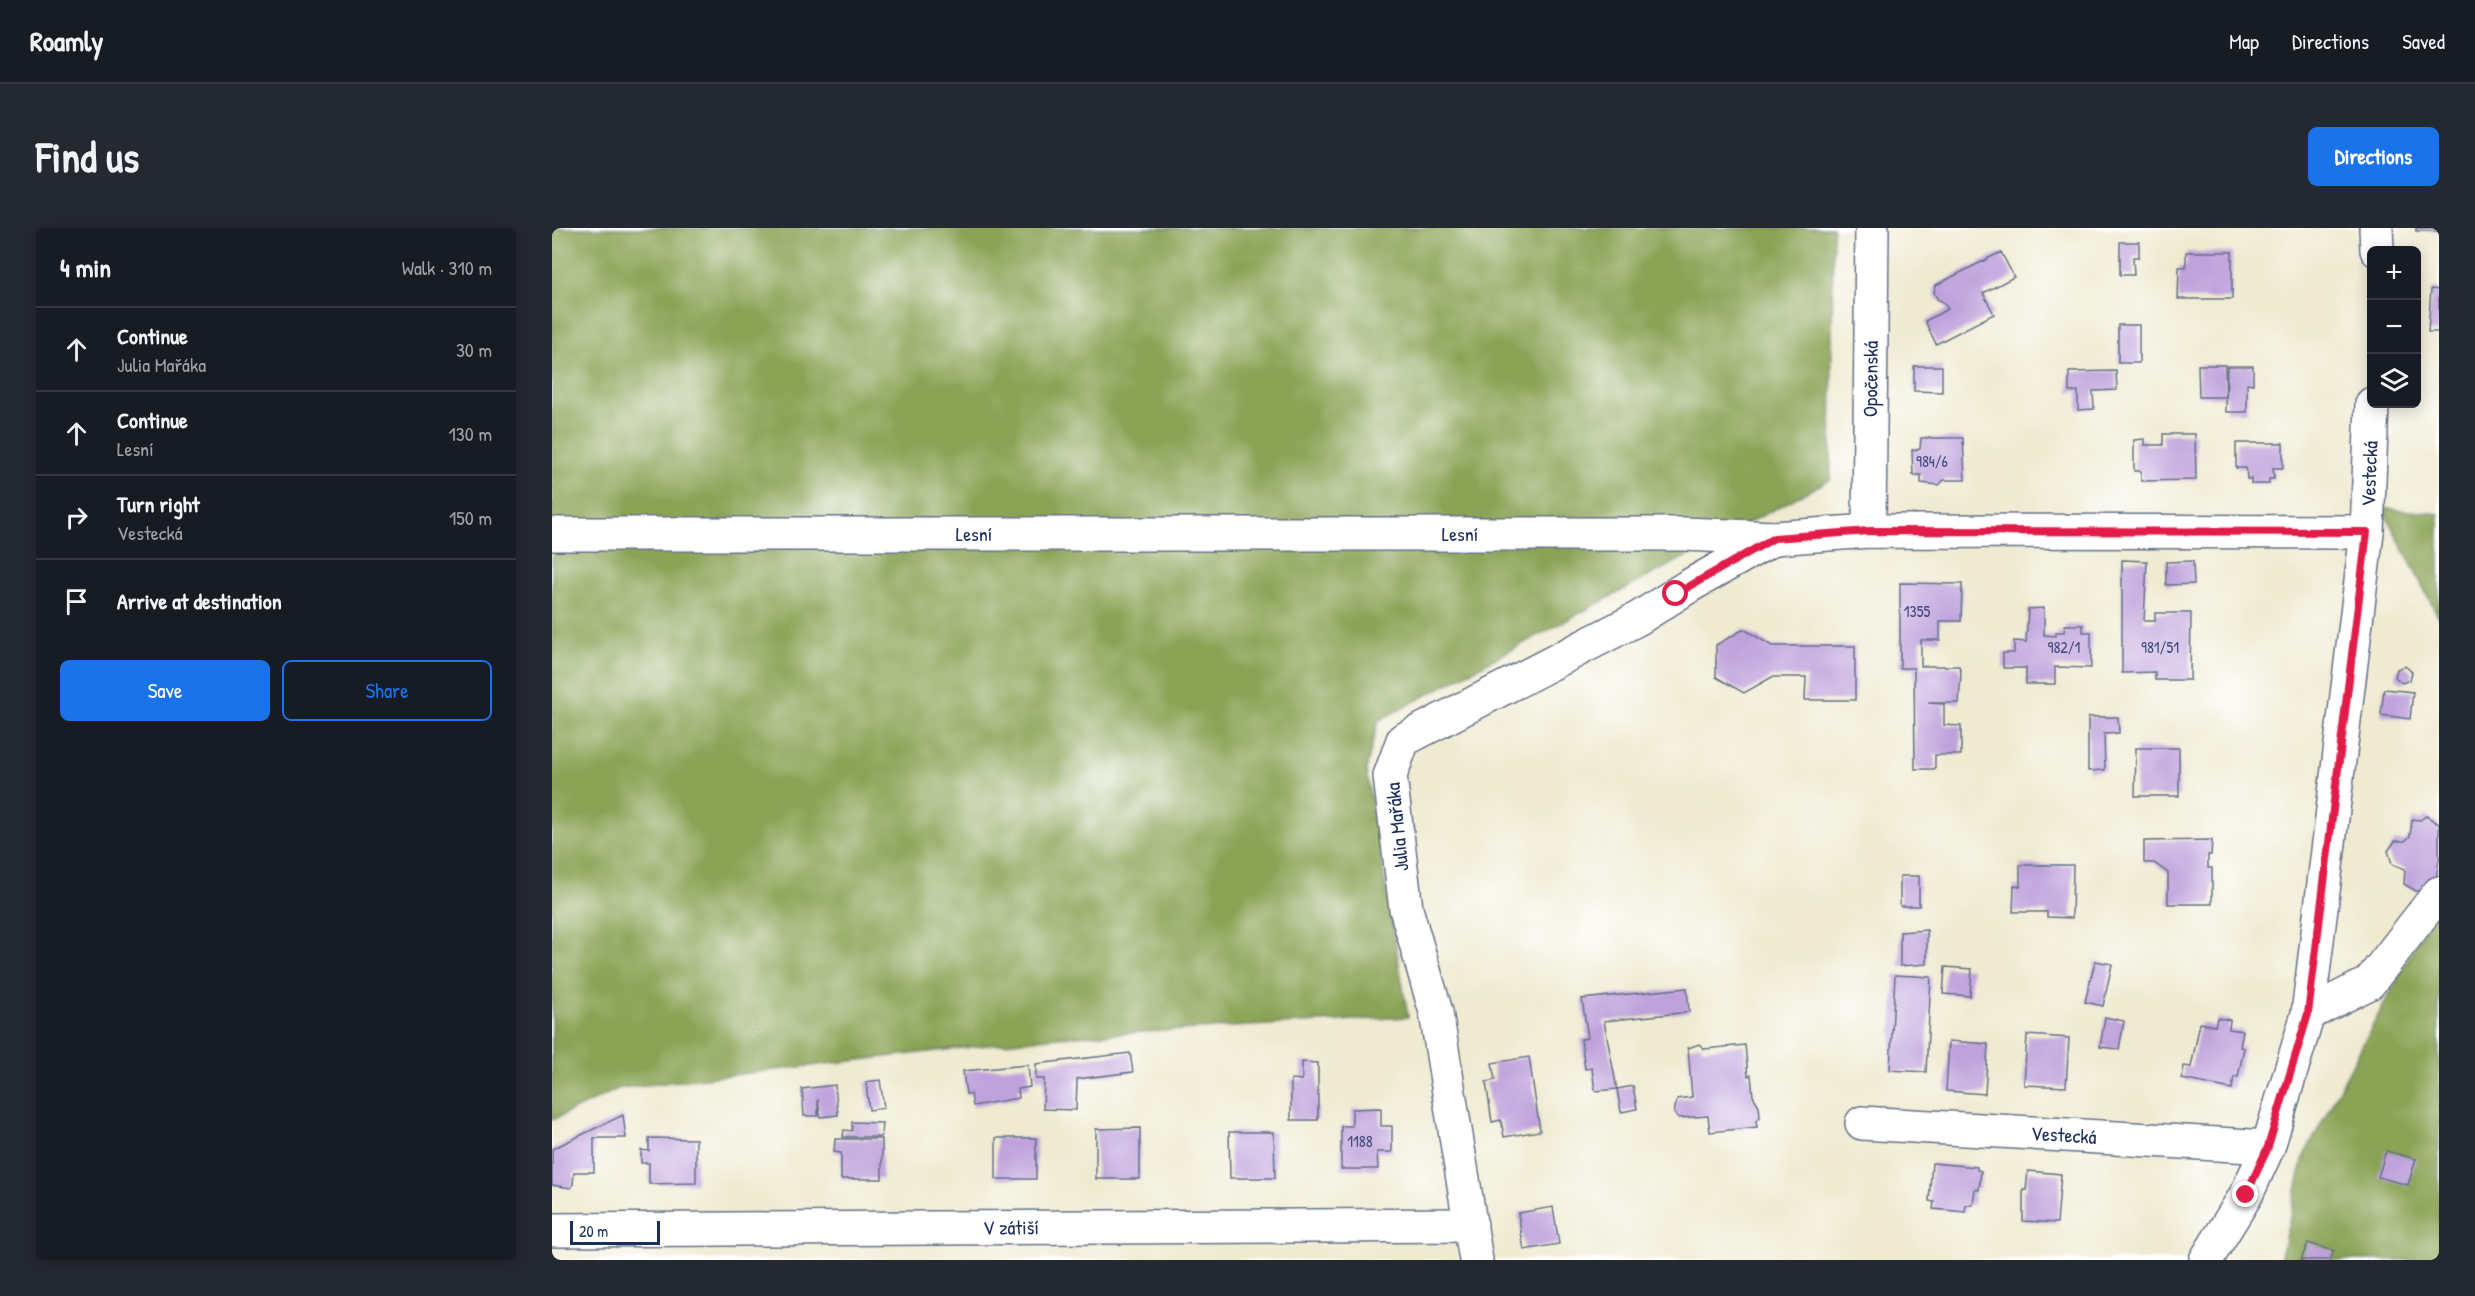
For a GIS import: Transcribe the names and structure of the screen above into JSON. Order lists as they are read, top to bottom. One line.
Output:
{"streets":{"street":["Opočenská","Vestecká","Lesní","Julia Mařáka","V zátiší"]},"crossings":[["Opočenská","Lesní"],["Vestecká","Lesní"],["Lesní","Julia Mařáka"],["Julia Mařáka","V zátiší"]],"house_numbers":["984/6","1355","982/1","981/51","1188"],"scale_bar":"20 m","page":{"header":"Roamly","nav":["Map","Directions","Saved"],"buttons":["Directions",["Save","Share"]],"title":"Find us","heading":["4 min","Walk · 310 m"],"map_buttons":["+","−"],"list":[["Continue","Julia Mařáka","30 m"],["Continue","Lesní","130 m"],["Turn right","Vestecká","150 m"],"Arrive at destination"],"scale":"20 m"}}
